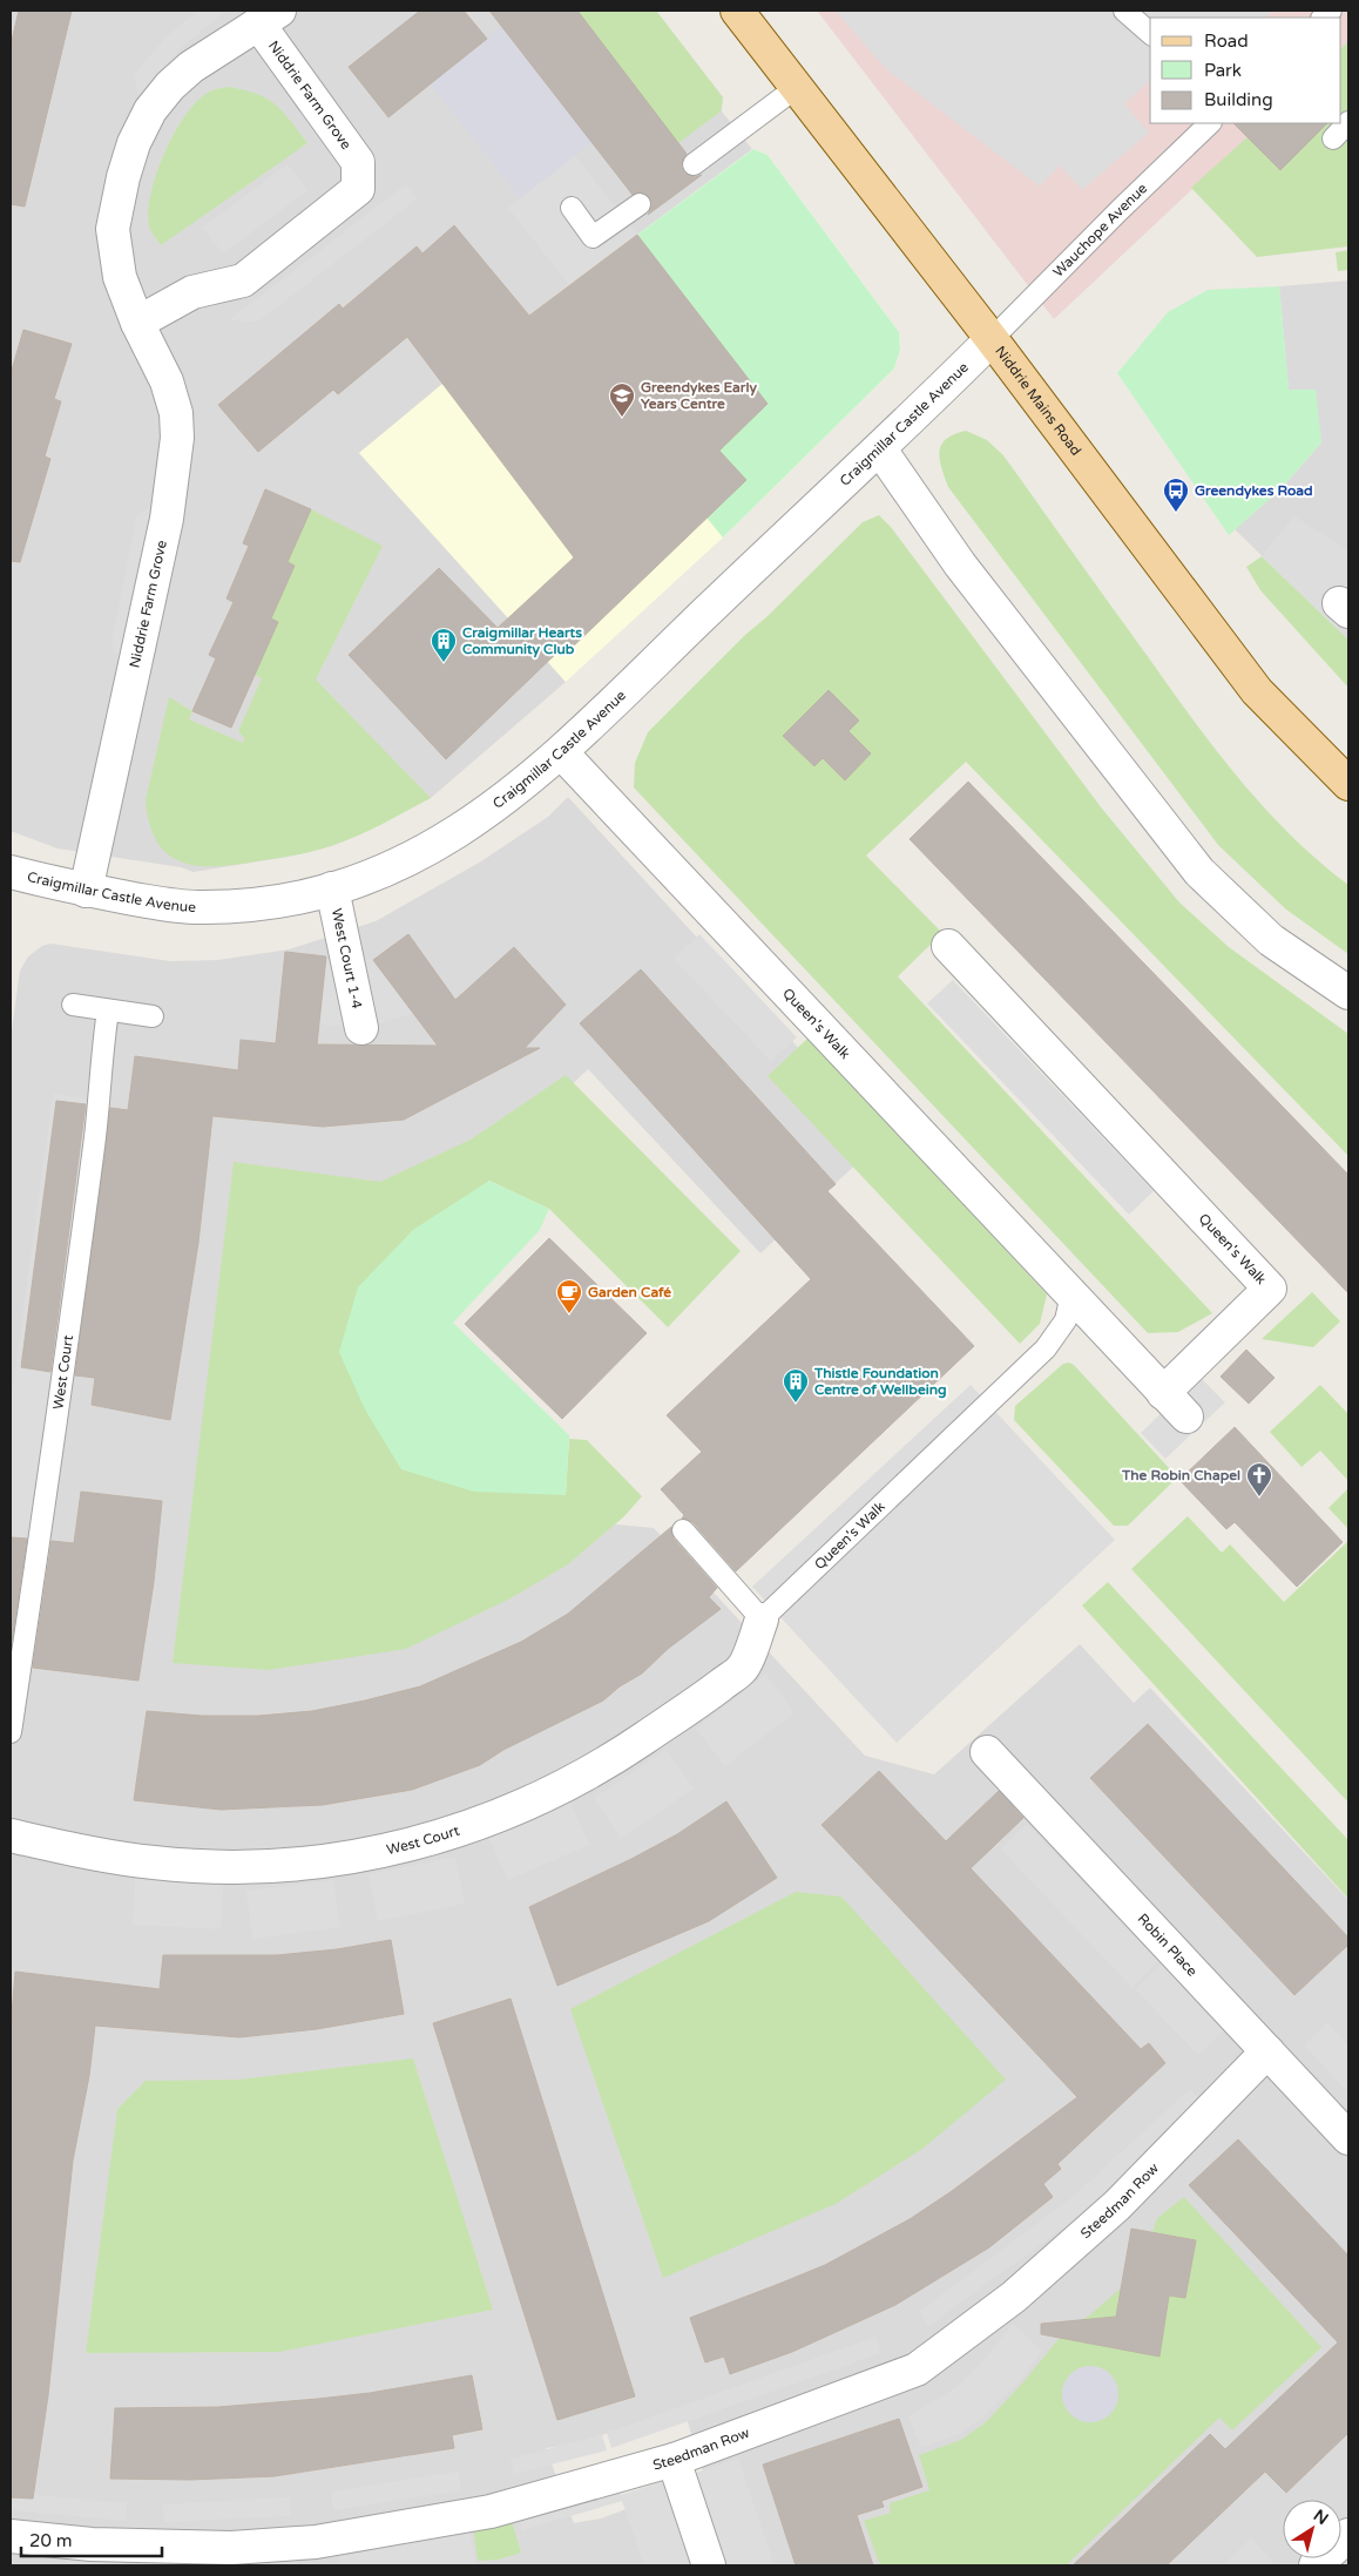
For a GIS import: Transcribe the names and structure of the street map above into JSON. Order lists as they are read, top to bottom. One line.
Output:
{"streets":{"main road":["Niddrie Mains Road"],"street":["Niddrie Farm Grove","Craigmillar Castle Avenue","West Court 1-4","Queen's Walk","West Court","Robin Place","Steedman Row"],"lane":["Wauchope Avenue"]},"crossings":[["Niddrie Farm Grove","Craigmillar Castle Avenue"],["Wauchope Avenue","Niddrie Mains Road"],["Wauchope Avenue","Craigmillar Castle Avenue"],["Niddrie Mains Road","Craigmillar Castle Avenue"],["Craigmillar Castle Avenue","West Court 1-4"],["Craigmillar Castle Avenue","Queen's Walk"],["Queen's Walk","West Court"],["Robin Place","Steedman Row"]],"places":{"school or university":["Greendykes Early Years Centre"],"bus stop":["Greendykes Road"],"building":["Craigmillar Hearts Community Club","Thistle Foundation Centre of Wellbeing"],"cafe":["Garden Café"],"church":["The Robin Chapel"]},"legend":["Road","Park","Building"],"scale_bar":"20 m","north":"top right"}
